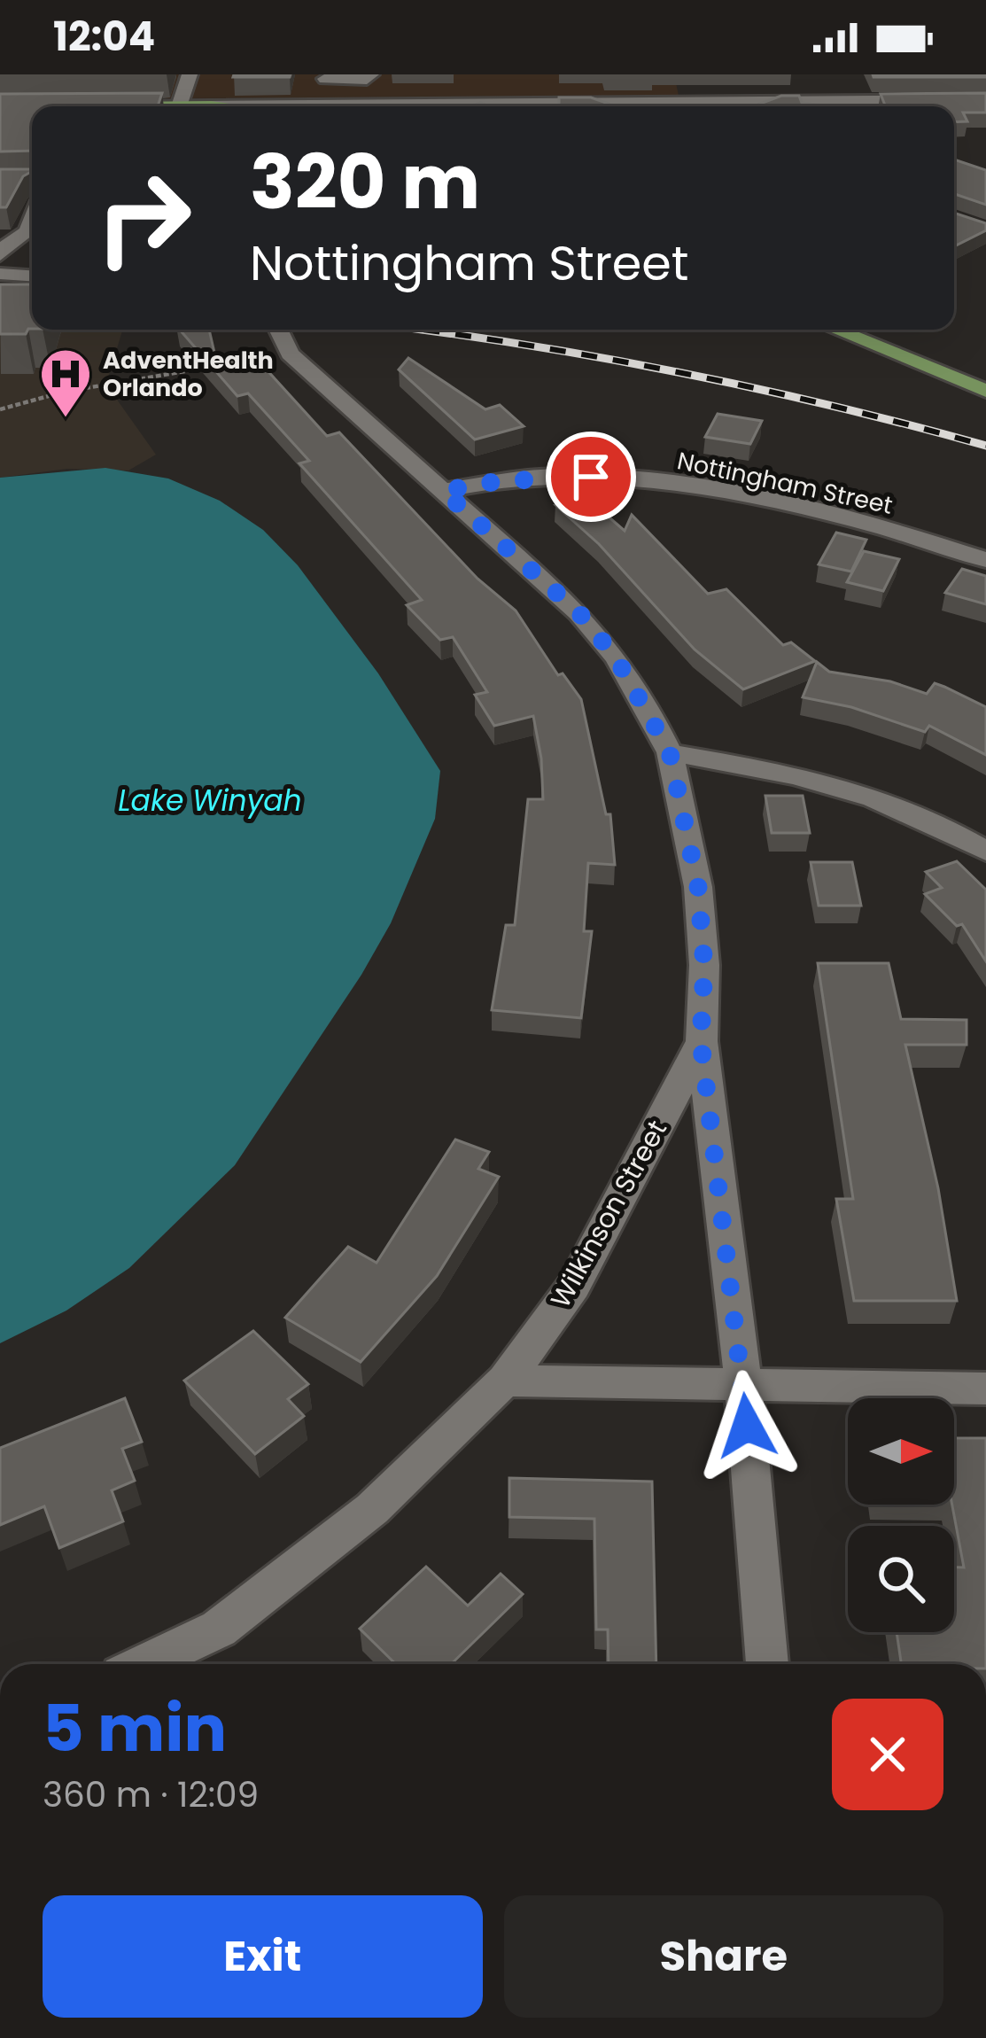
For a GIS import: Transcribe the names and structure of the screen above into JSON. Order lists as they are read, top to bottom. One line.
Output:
{"streets":{"street":["Nottingham Street","Wilkinson Street"]},"crossings":[["Nottingham Street","Wilkinson Street"]],"water":["Lake Winyah"],"places":{"hospital":["AdventHealth Orlando"]},"north":"right","page":{"status":"12:04","turn":["320 m","Nottingham Street"],"heading":["5 min","360 m · 12:09"],"buttons":["Exit","Share"]}}
